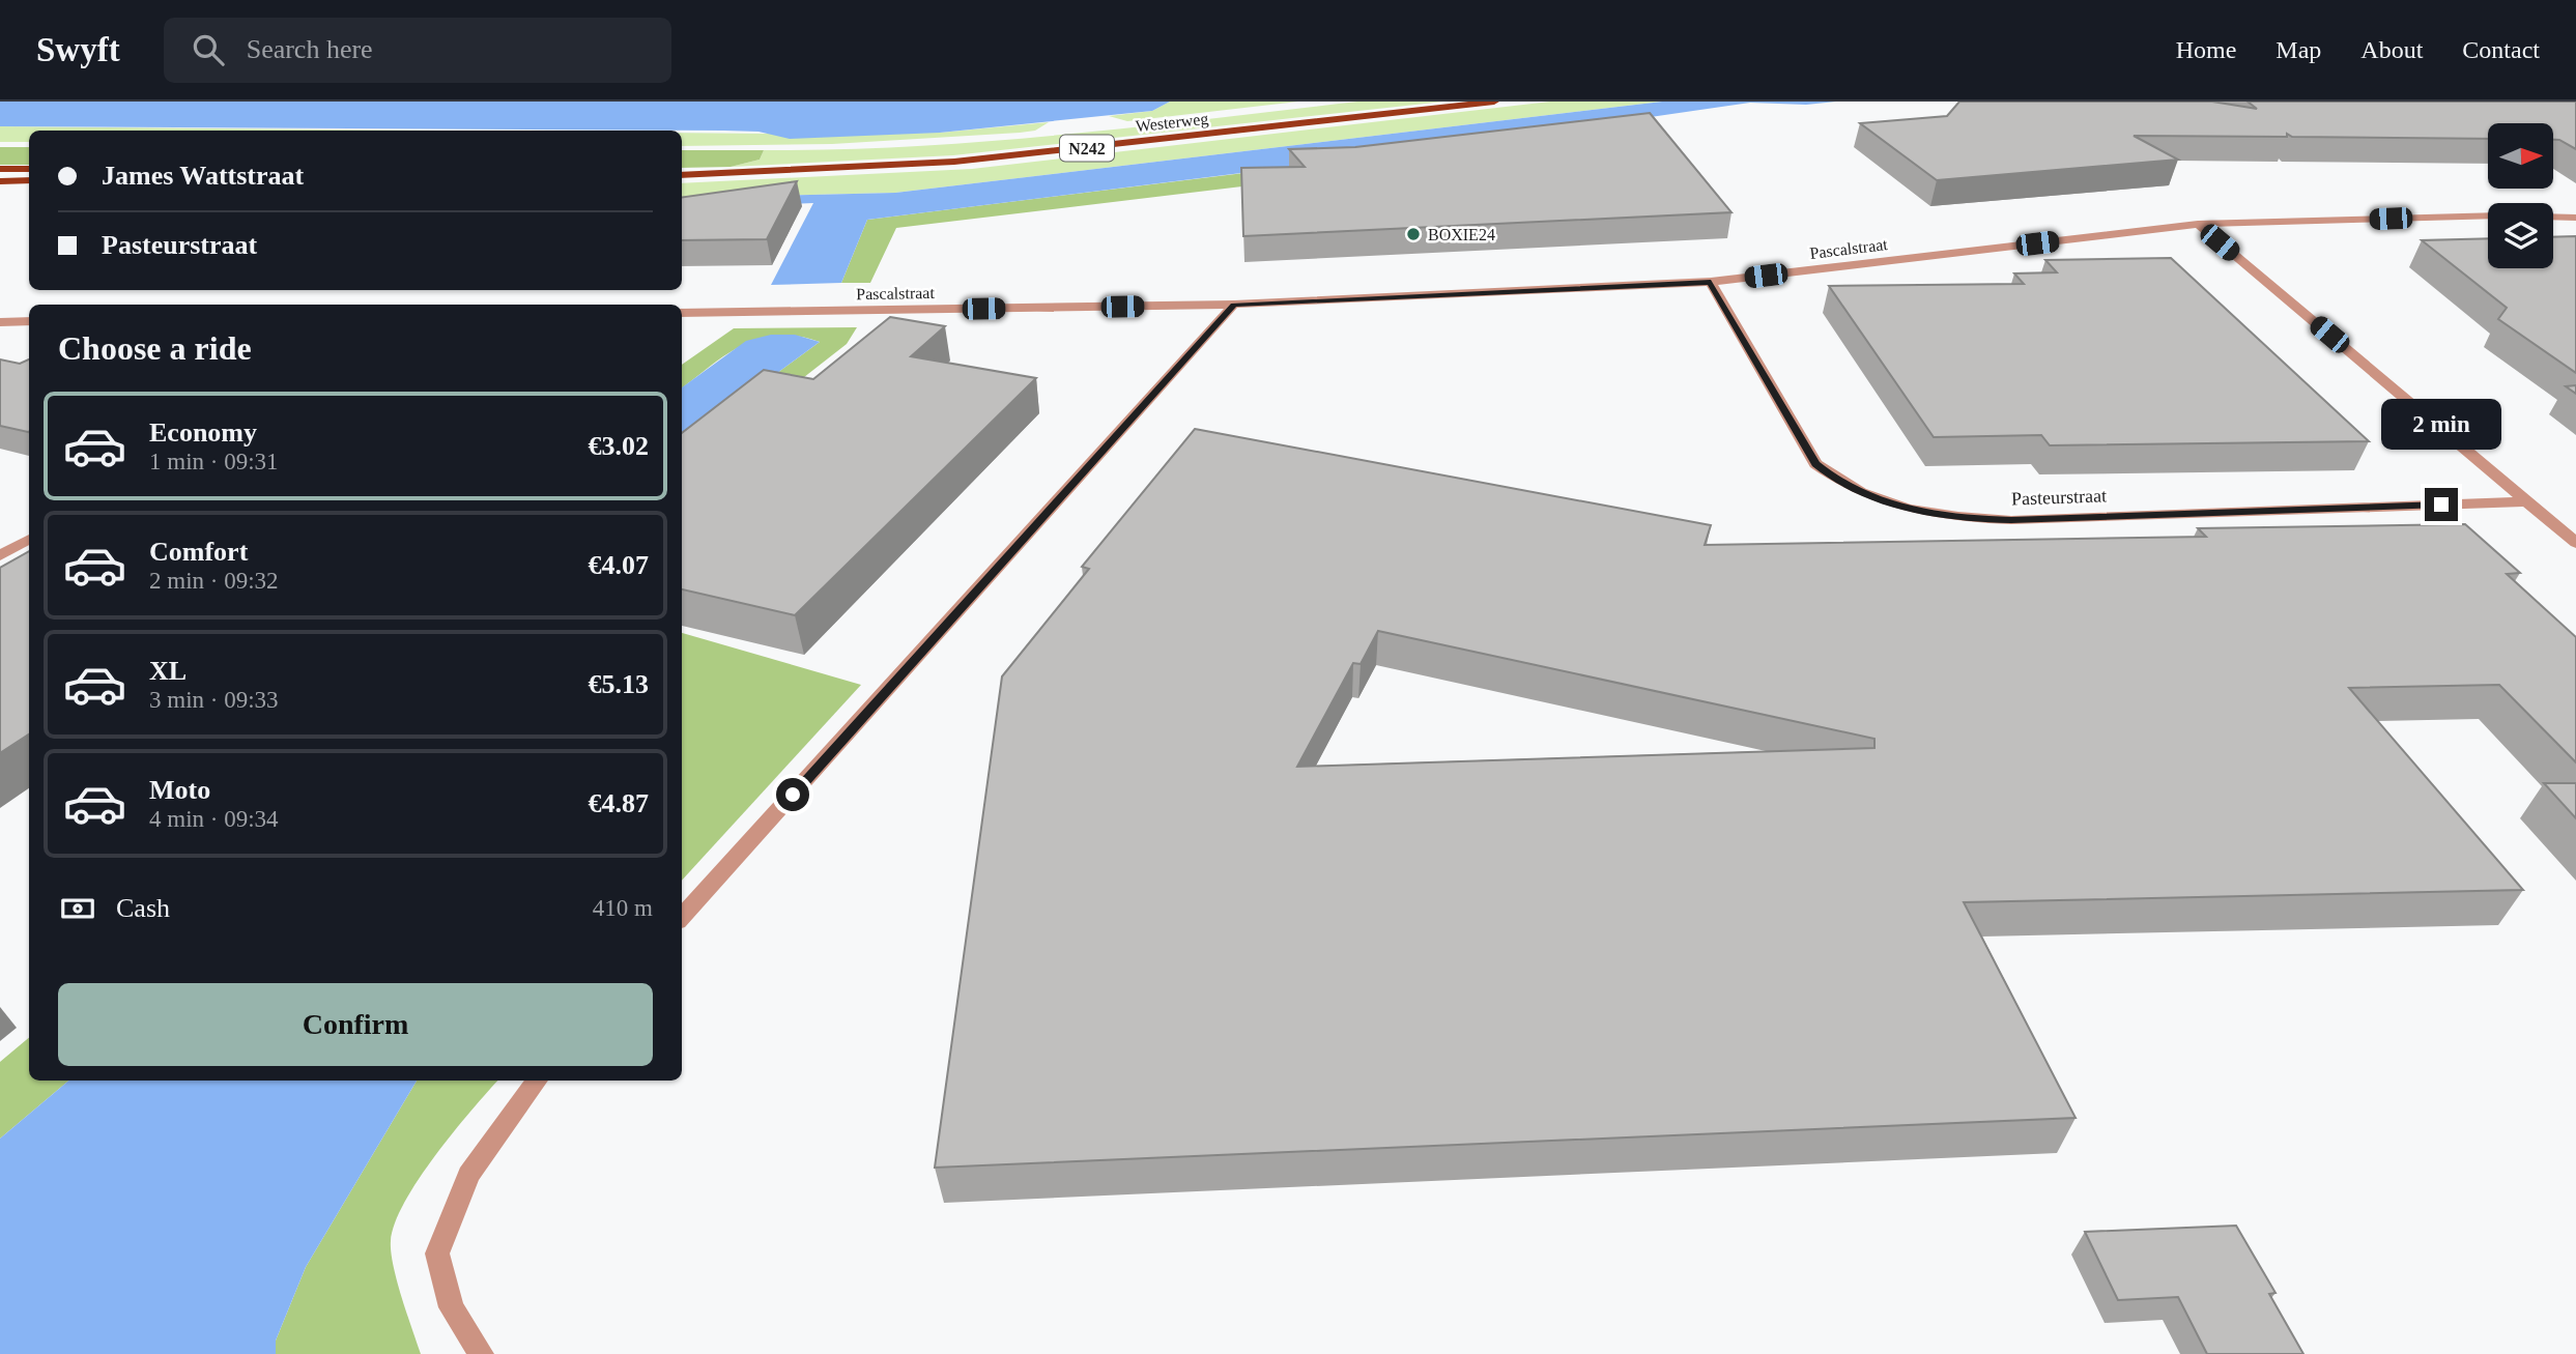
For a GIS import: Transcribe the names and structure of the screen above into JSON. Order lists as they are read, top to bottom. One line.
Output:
{"streets":{"main road":["Westerweg","N242"],"street":["Pascalstraat","Pasteurstraat"]},"crossings":[["Pascalstraat","Pasteurstraat"]],"places":["BOXIE24"],"north":"right","page":{"header":"Swyft","search":"Search here","nav":["Home","Map","About","Contact"],"banner":["James Wattstraat","Pasteurstraat"],"heading":"Choose a ride","list":[{"name":"Economy","note":"1 min · 09:31","value":"€3.02"},{"name":"Comfort","note":"2 min · 09:32","value":"€4.07"},{"name":"XL","note":"3 min · 09:33","value":"€5.13"},{"name":"Moto","note":"4 min · 09:34","value":"€4.87"}],"bubble":"2 min","pay":["Cash","410 m"],"buttons":"Confirm"}}
